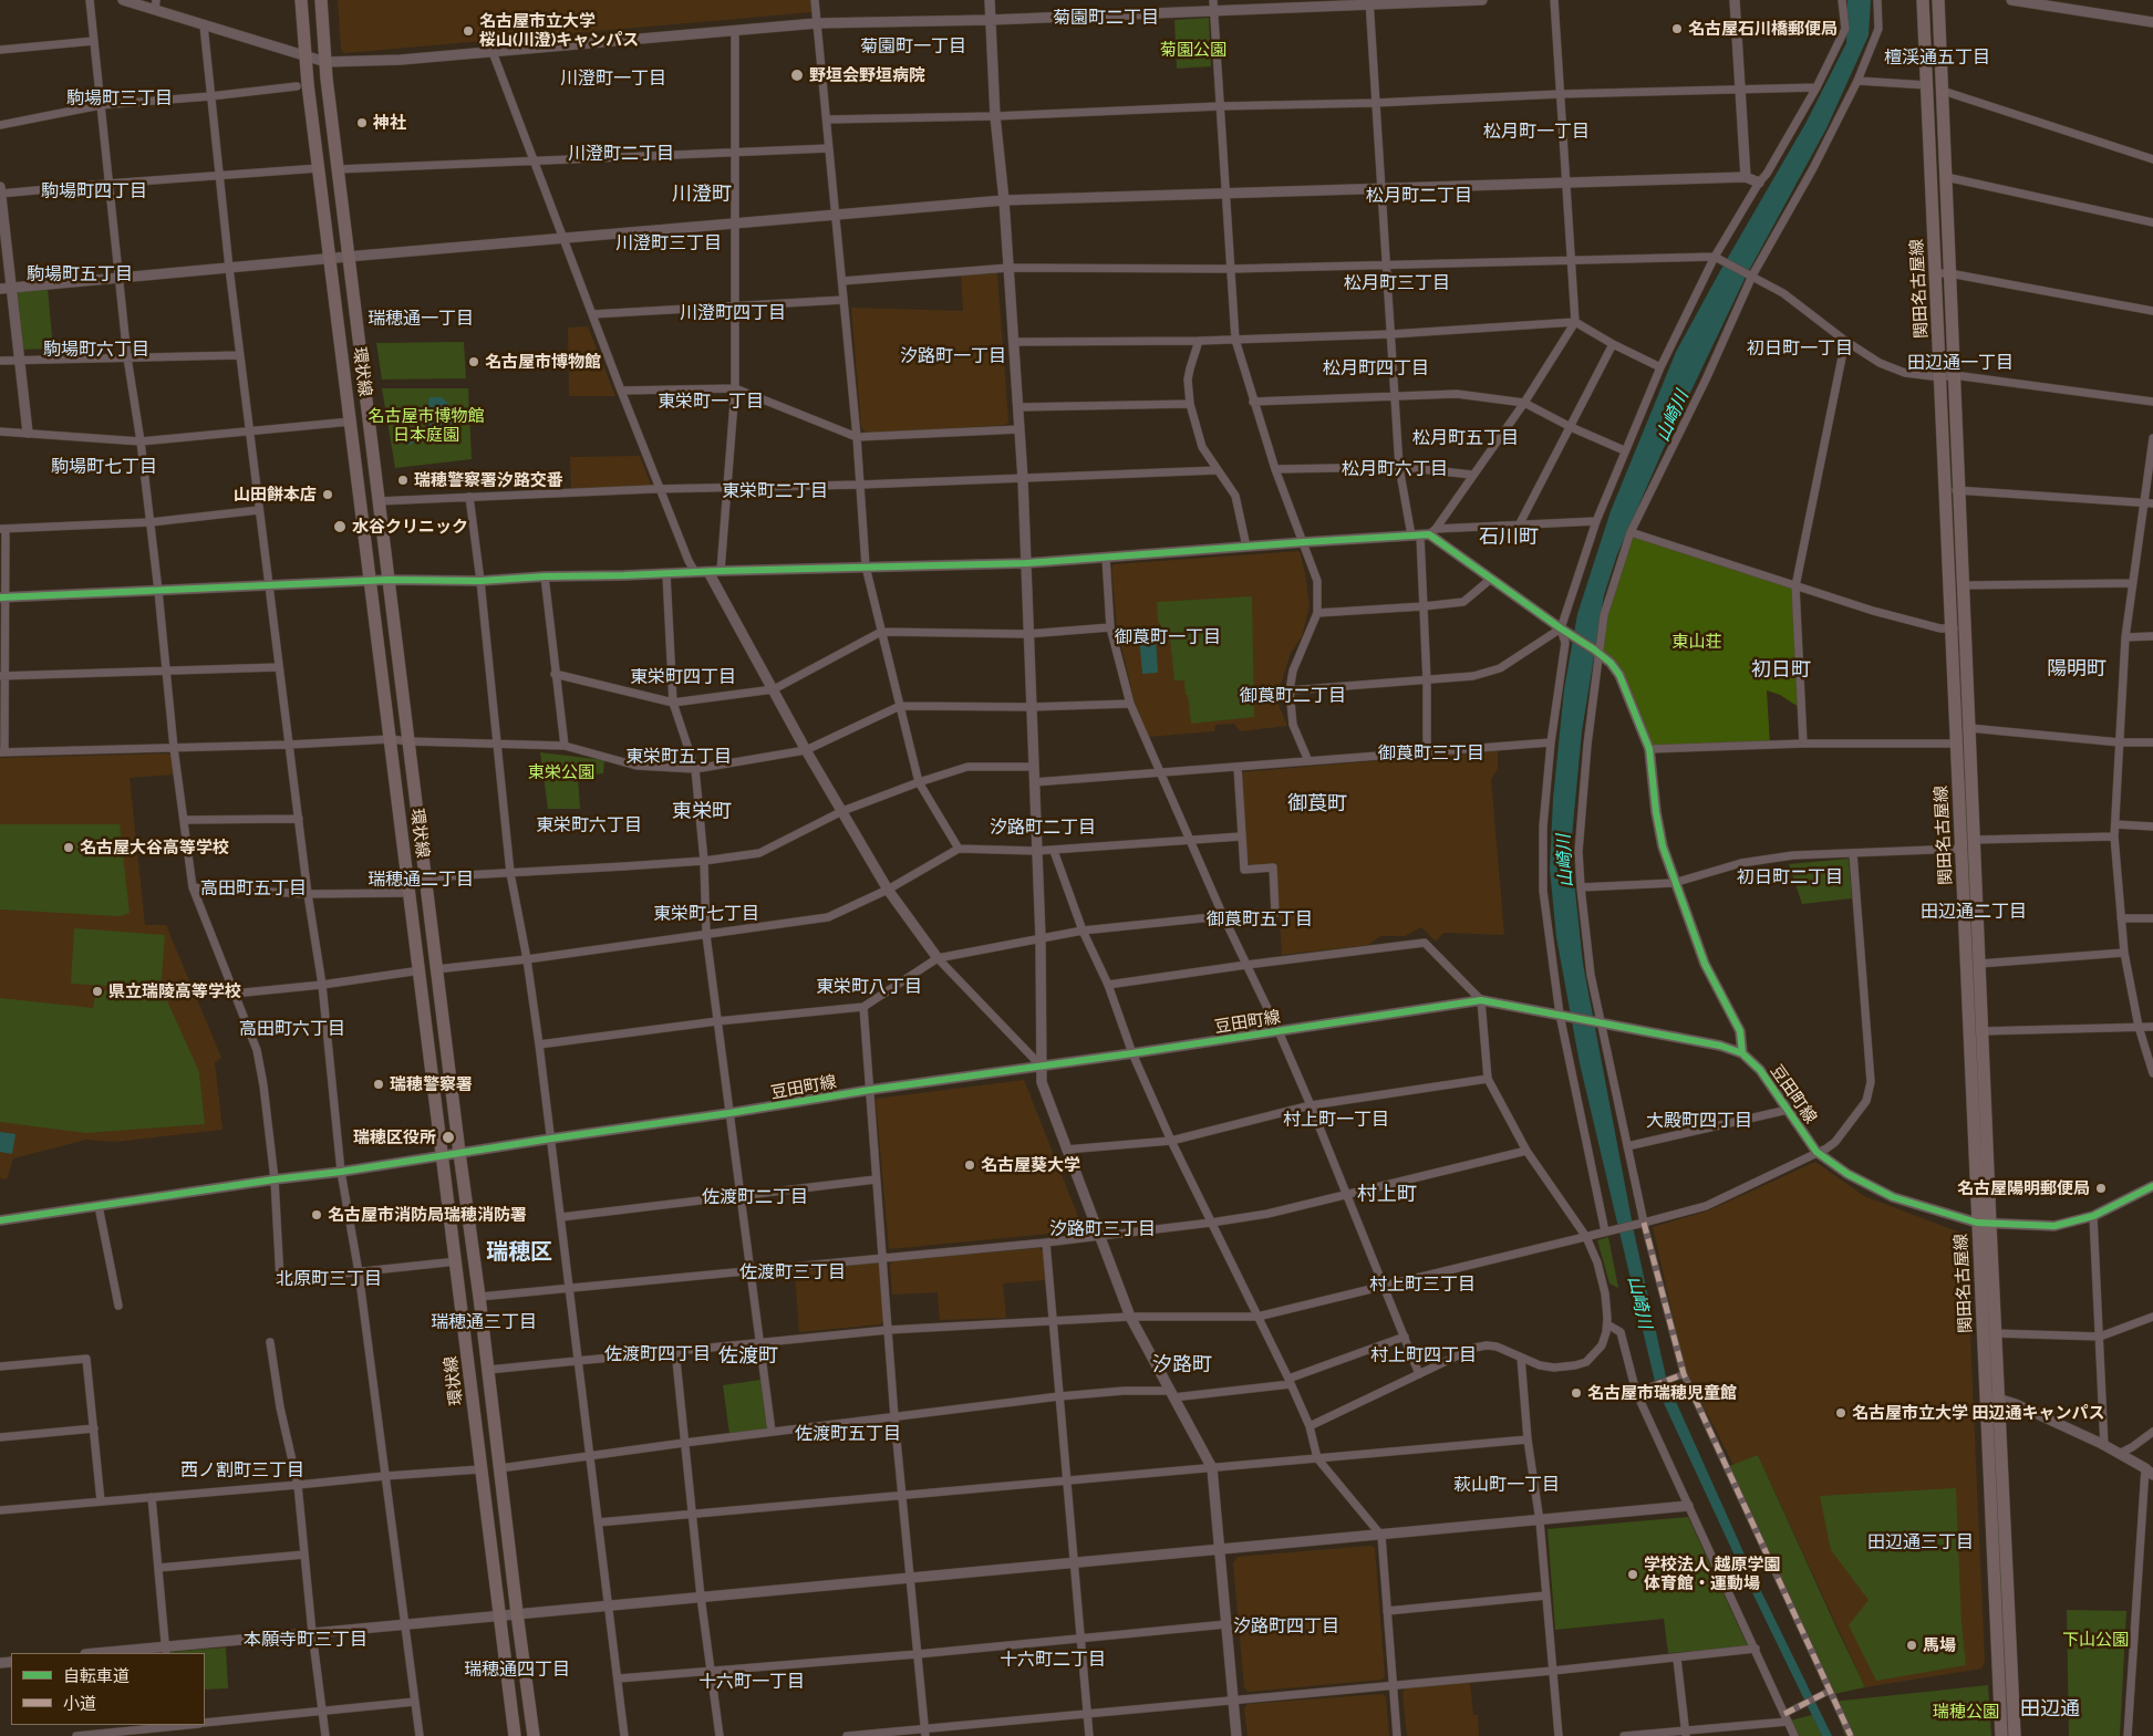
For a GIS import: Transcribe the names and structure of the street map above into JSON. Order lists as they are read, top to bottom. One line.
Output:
{"streets":{"main road":["関田名古屋線","環状線"],"street":["豆田町線"]},"crossings":[["関田名古屋線","豆田町線"],["環状線","豆田町線"]],"districts":["菊園町二丁目","菊園町一丁目","檀渓通五丁目","川澄町一丁目","駒場町三丁目","松月町一丁目","川澄町二丁目","駒場町四丁目","川澄町","松月町二丁目","川澄町三丁目","駒場町五丁目","松月町三丁目","川澄町四丁目","瑞穂通一丁目","初日町一丁目","駒場町六丁目","汐路町一丁目","田辺通一丁目","松月町四丁目","東栄町一丁目","松月町五丁目","駒場町七丁目","松月町六丁目","東栄町二丁目","石川町","御莨町一丁目","陽明町","初日町","東栄町四丁目","御莨町二丁目","御莨町三丁目","東栄町五丁目","御莨町","東栄町","東栄町六丁目","汐路町二丁目","初日町二丁目","瑞穂通二丁目","高田町五丁目","田辺通二丁目","東栄町七丁目","御莨町五丁目","東栄町八丁目","高田町六丁目","村上町一丁目","大殿町四丁目","村上町","佐渡町二丁目","汐路町三丁目","瑞穂区","佐渡町三丁目","北原町三丁目","村上町三丁目","瑞穂通三丁目","佐渡町四丁目","村上町四丁目","佐渡町","汐路町","佐渡町五丁目","西ノ割町三丁目","萩山町一丁目","田辺通三丁目","汐路町四丁目","本願寺町三丁目","十六町二丁目","瑞穂通四丁目","十六町一丁目","田辺通"],"water":["山崎川"],"parks":["菊園公園","名古屋市博物館 日本庭園","東山荘","東栄公園","下山公園","瑞穂公園"],"places":["名古屋石川橋郵便局","名古屋市立大学 桜山(川澄)キャンパス","野垣会野垣病院","神社","名古屋市博物館","瑞穂警察署汐路交番","山田餅本店","水谷クリニック","名古屋大谷高等学校","県立瑞陵高等学校","瑞穂警察署","瑞穂区役所","名古屋葵大学","名古屋陽明郵便局","名古屋市消防局瑞穂消防署","名古屋市瑞穂児童館","名古屋市立大学 田辺通キャンパス","学校法人 越原学園 体育館・運動場","馬場"],"legend":["自転車道","小道"]}
